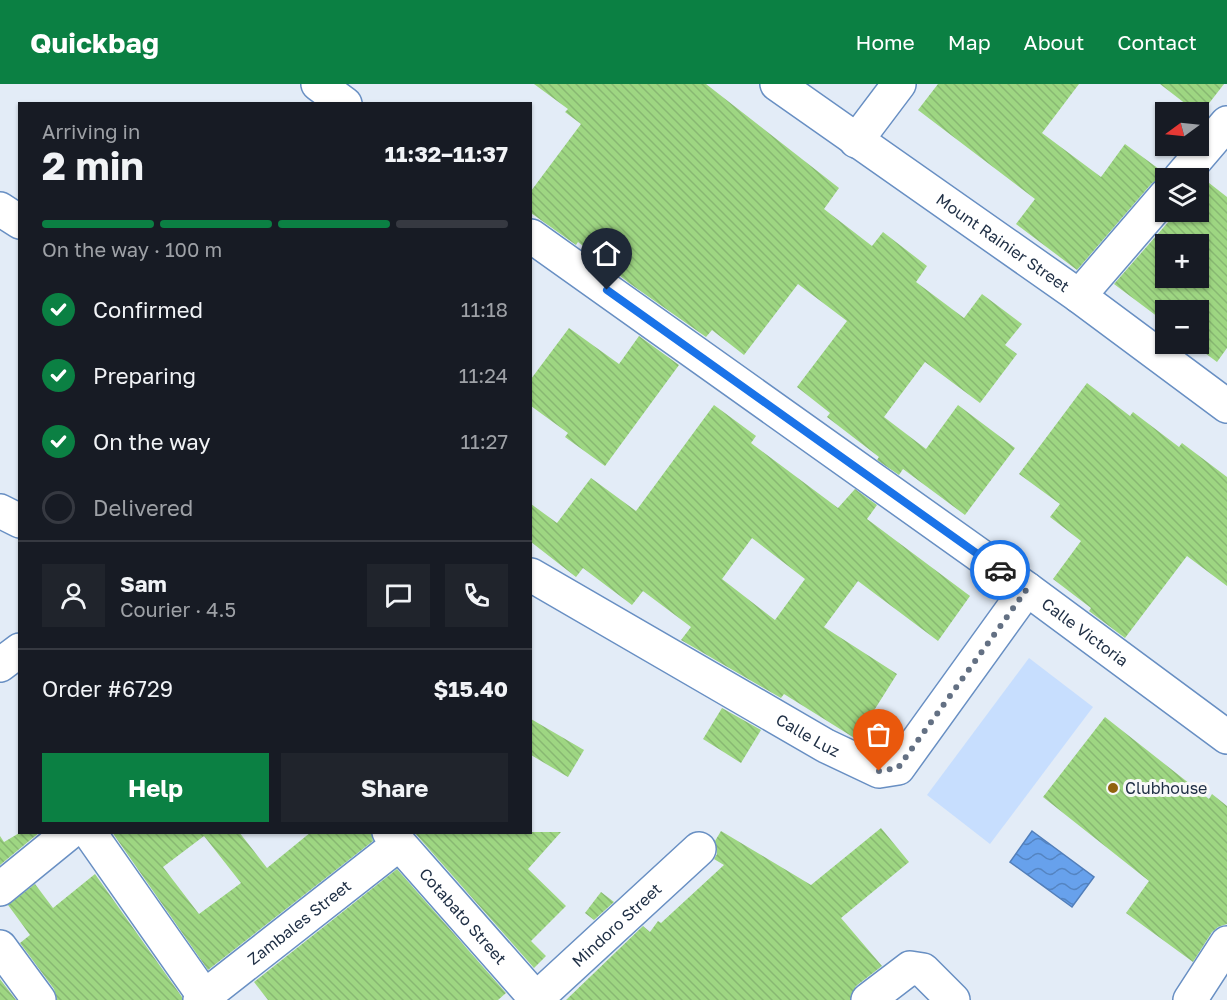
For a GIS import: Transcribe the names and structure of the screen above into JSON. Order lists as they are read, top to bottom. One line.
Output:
{"streets":{"street":["Mount Rainier Street","Calle Victoria","Calle Luz","Cotabato Street","Zambales Street","Mindoro Street"]},"crossings":[["Calle Victoria","Calle Luz"],["Cotabato Street","Zambales Street"],["Cotabato Street","Mindoro Street"]],"places":["Clubhouse"],"north":"left","page":{"header":"Quickbag","nav":["Home","Map","About","Contact"],"map_buttons":["+","−"],"heading":["2 min","Arriving in","11:32–11:37"],"panel":["Sam","Courier · 4.5","Order #6729","$15.40"],"bar":"On the way · 100 m","list":[["Confirmed","11:18"],["Preparing","11:24"],["On the way","11:27"],"Delivered"],"buttons":["Help","Share"]}}
